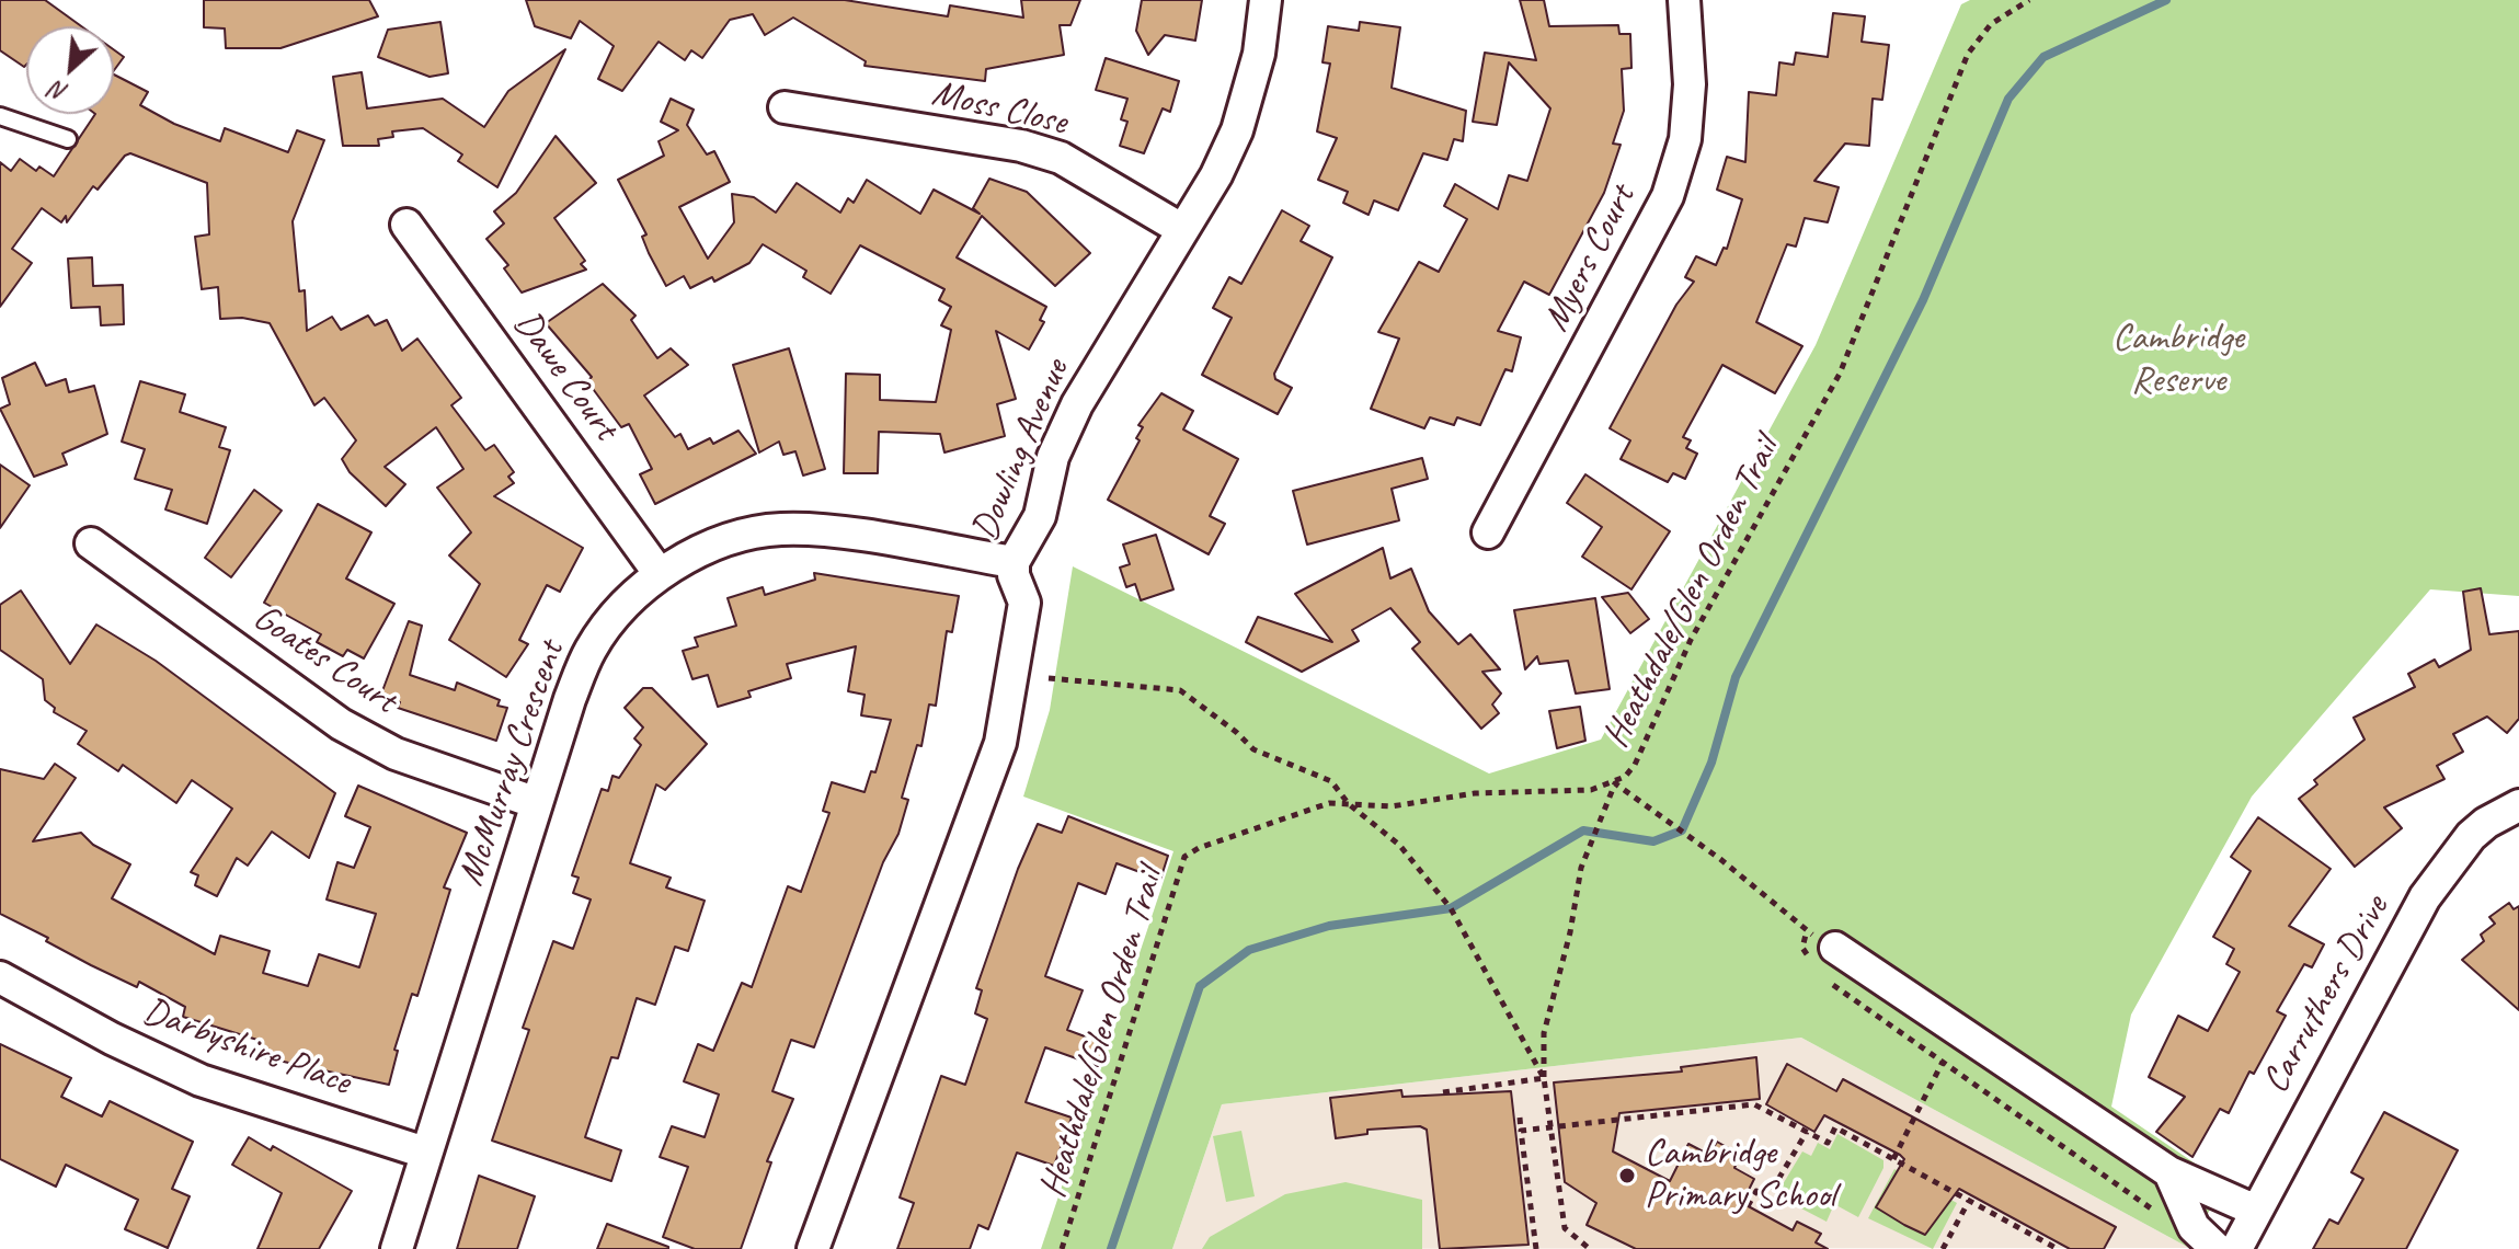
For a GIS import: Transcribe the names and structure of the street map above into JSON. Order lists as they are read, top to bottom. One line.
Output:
{"streets":{"street":["Moss Close","Myers Court","Dawe Court","Dowling Avenue","Goates Court","McMurray Crescent","Carruthers Drive","Darbyshire Place"],"path":["Heathdale/Glen Orden Trail"]},"crossings":[["Moss Close","Dowling Avenue"],["Dawe Court","McMurray Crescent"],["Dowling Avenue","McMurray Crescent"],["Goates Court","McMurray Crescent"],["McMurray Crescent","Darbyshire Place"]],"parks":["Cambridge Reserve"],"places":["Cambridge Primary School"],"north":"bottom left"}
